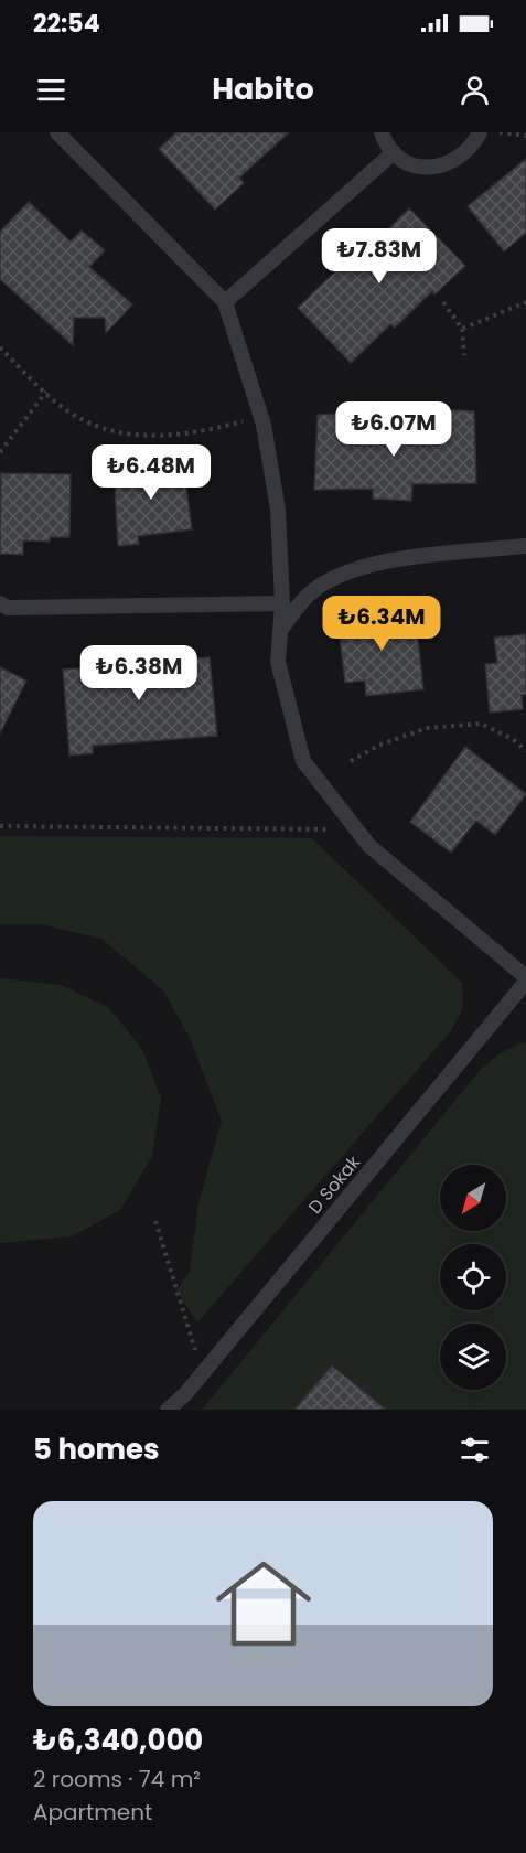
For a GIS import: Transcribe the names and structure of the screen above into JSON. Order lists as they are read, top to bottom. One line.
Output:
{"streets":{"lane":["D Sokak"]},"north":"bottom left","page":{"status":"22:54","header":"Habito","price":["₺7.83M","₺6.07M","₺6.48M","₺6.34M","₺6.38M"],"heading":"5 homes","list":[{"name":"₺6,340,000","note":"2 rooms · 74 m² · Apartment"}]}}
